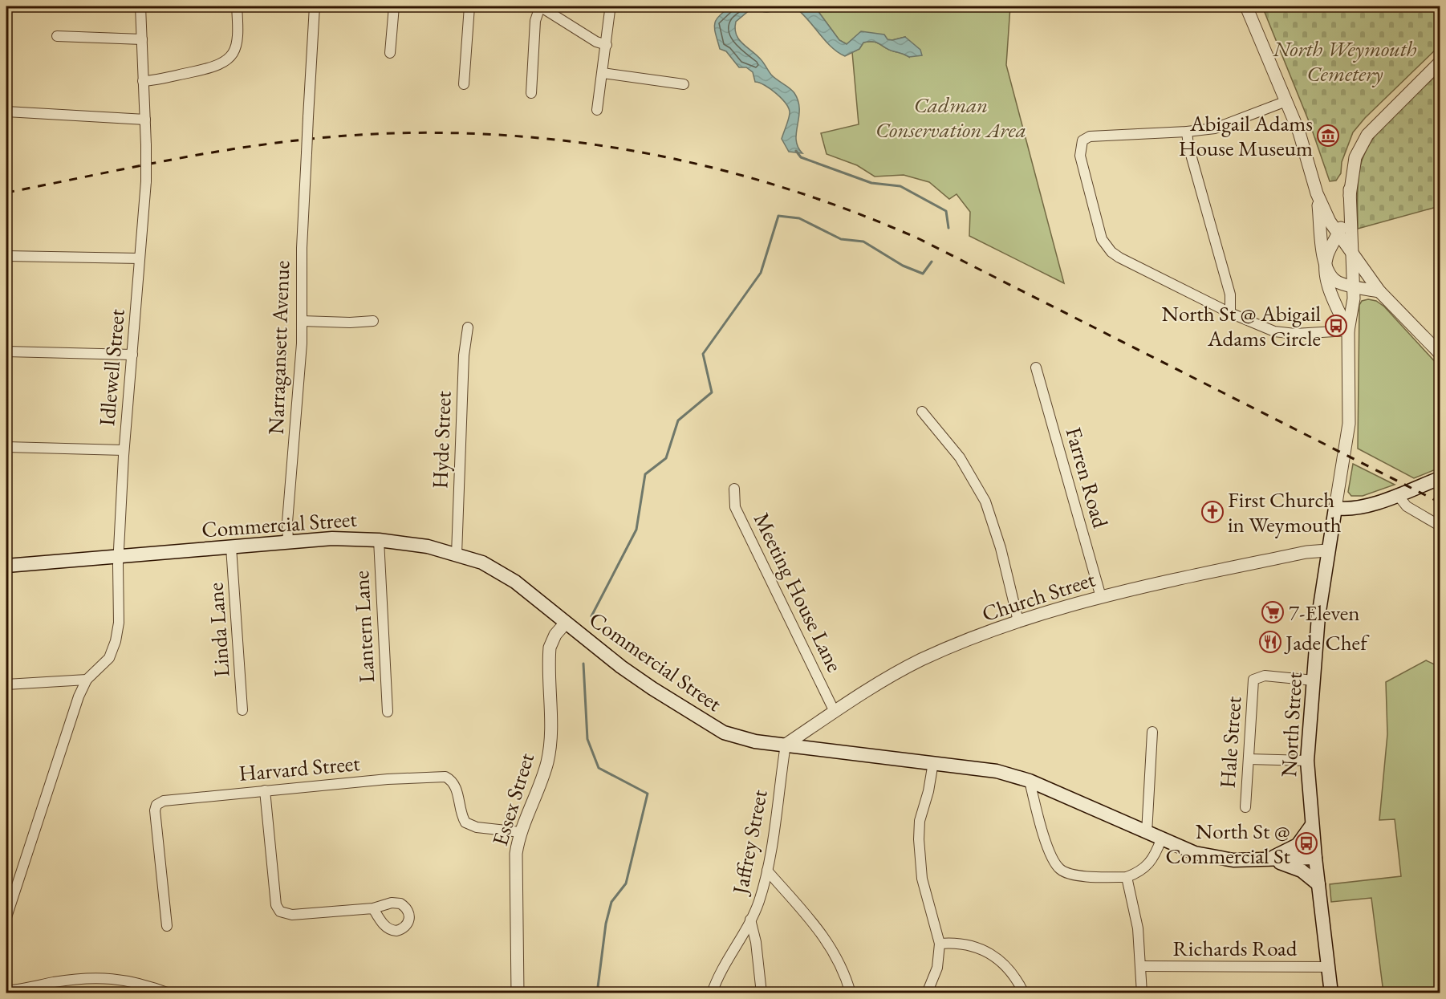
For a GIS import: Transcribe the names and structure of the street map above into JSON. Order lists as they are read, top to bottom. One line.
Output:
{"streets":{"main road":["Commercial Street","North Street"],"street":["Narragansett Avenue","Idlewell Street","Hyde Street","Farren Road","Meeting House Lane","Church Street","Lantern Lane","Linda Lane","Hale Street","Harvard Street","Essex Street","Jaffrey Street","Richards Road"]},"crossings":[["Narragansett Avenue","Commercial Street"],["Idlewell Street","Commercial Street"],["Hyde Street","Commercial Street"],["Farren Road","Church Street"],["Commercial Street","Church Street"],["Commercial Street","Lantern Lane"],["Commercial Street","Linda Lane"],["Commercial Street","North Street"],["Commercial Street","Essex Street"],["Commercial Street","Jaffrey Street"],["Meeting House Lane","Church Street"],["Church Street","North Street"],["Church Street","Jaffrey Street"],["North Street","Hale Street"],["Harvard Street","Essex Street"]],"parks":["North Weymouth Cemetery","Cadman Conservation Area"],"places":{"museum":["Abigail Adams House Museum"],"bus stop":["North St @ Abigail Adams Circle","North St @ Commercial St"],"church":["First Church in Weymouth"],"supermarket":["7-Eleven"],"restaurant":["Jade Chef"]}}
